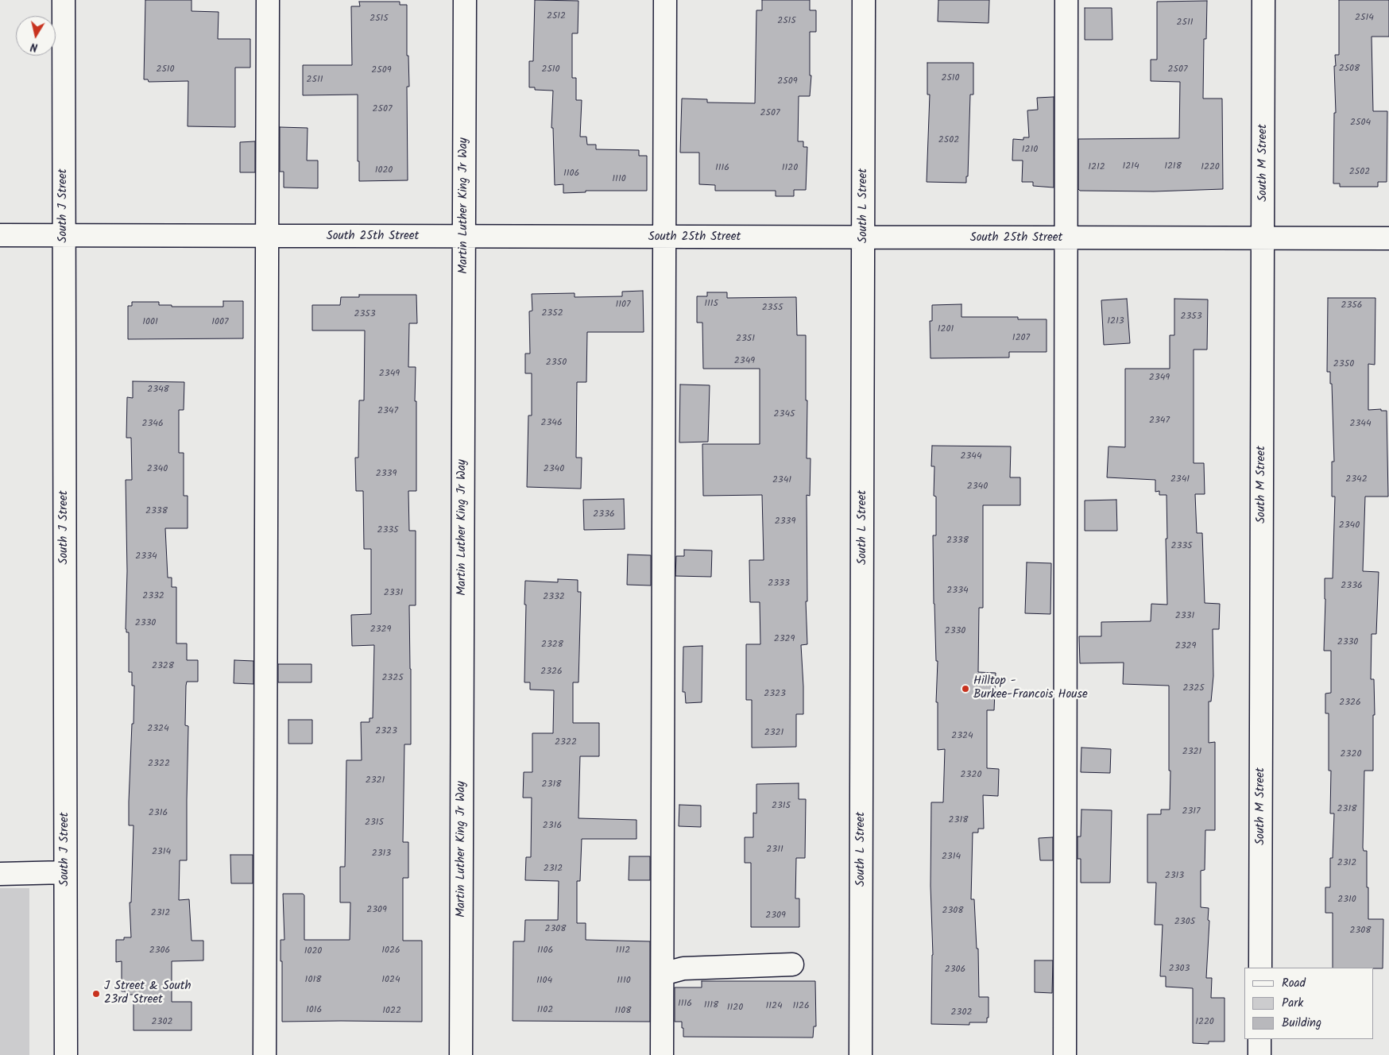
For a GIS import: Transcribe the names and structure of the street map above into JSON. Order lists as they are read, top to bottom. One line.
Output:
{"streets":{"street":["South M Street","South J Street","Martin Luther King Jr Way","South L Street","South 25th Street"]},"crossings":[["South M Street","South 25th Street"],["South J Street","South 25th Street"],["Martin Luther King Jr Way","South 25th Street"],["South L Street","South 25th Street"]],"places":["Hilltop - Burkee-Francois House","J Street & South 23rd Street"],"house_numbers":["2512","2514","2515","2515","2511","2508","2510","2510","2507","2509","2510","2511","2509","2507","2507","2504","2502","1210","1214","1218","1212","1220","1116","1120","1020","2502","1106","1110","1115","1107","2356","2355","2352","2353","2353","1213","1001","1007","1201","1207","2351","2349","2350","2350","2349","2349","2348","2347","2345","2347","2346","2346","2344","2344","2340","2340","2339","2341","2342","2341","2340","2338","2336","2339","2340","2335","2338","2335","2334","2333","2336","2334","2331","2332","2332","2331","2330","2329","2330","2329","2330","2328","2329","2328","2326","2325","2325","2323","2326","2324","2323","2321","2324","2322","2321","2320","2322","2320","2321","2318","2315","2318","2317","2316","2318","2315","2316","2311","2314","2313","2314","2312","2312","2313","2310","2309","2308","2312","2309","2305","2308","2308","2306","1026","1106","1112","1020","2303","2306","1018","1024","1104","1110","1116","1118","1124","1126","1120","1016","1102","1022","1108","2302","2302","1220"],"legend":["Road","Park","Building"],"north":"bottom"}
